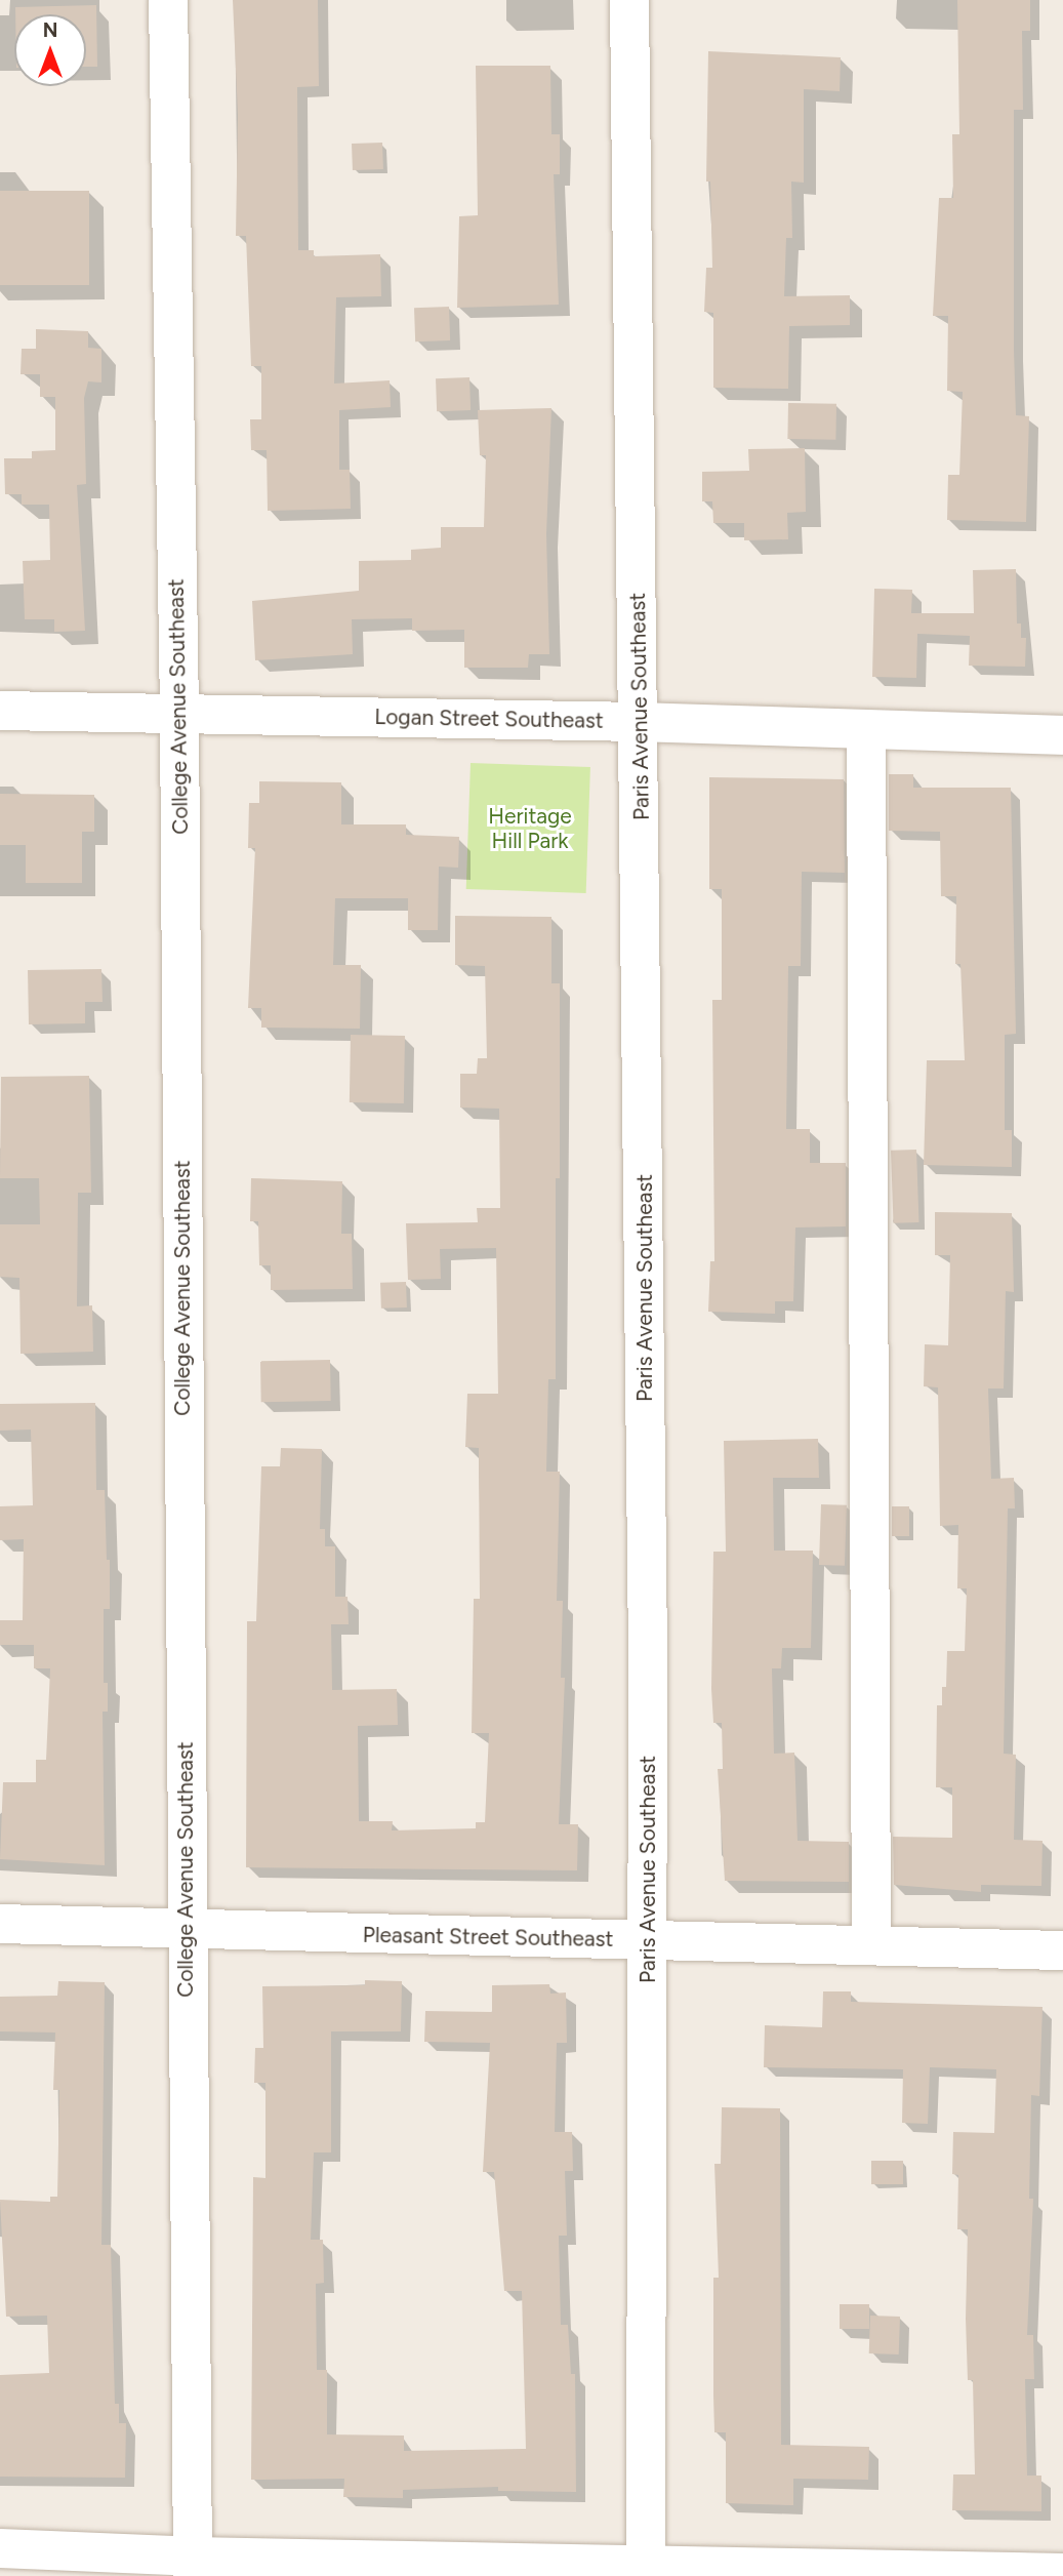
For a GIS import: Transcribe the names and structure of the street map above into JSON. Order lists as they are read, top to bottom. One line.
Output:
{"streets":{"street":["College Avenue Southeast","Paris Avenue Southeast","Logan Street Southeast","Pleasant Street Southeast"]},"crossings":[["College Avenue Southeast","Logan Street Southeast"],["College Avenue Southeast","Pleasant Street Southeast"],["Paris Avenue Southeast","Logan Street Southeast"],["Paris Avenue Southeast","Pleasant Street Southeast"]],"parks":["Heritage Hill Park"],"north":"top"}
